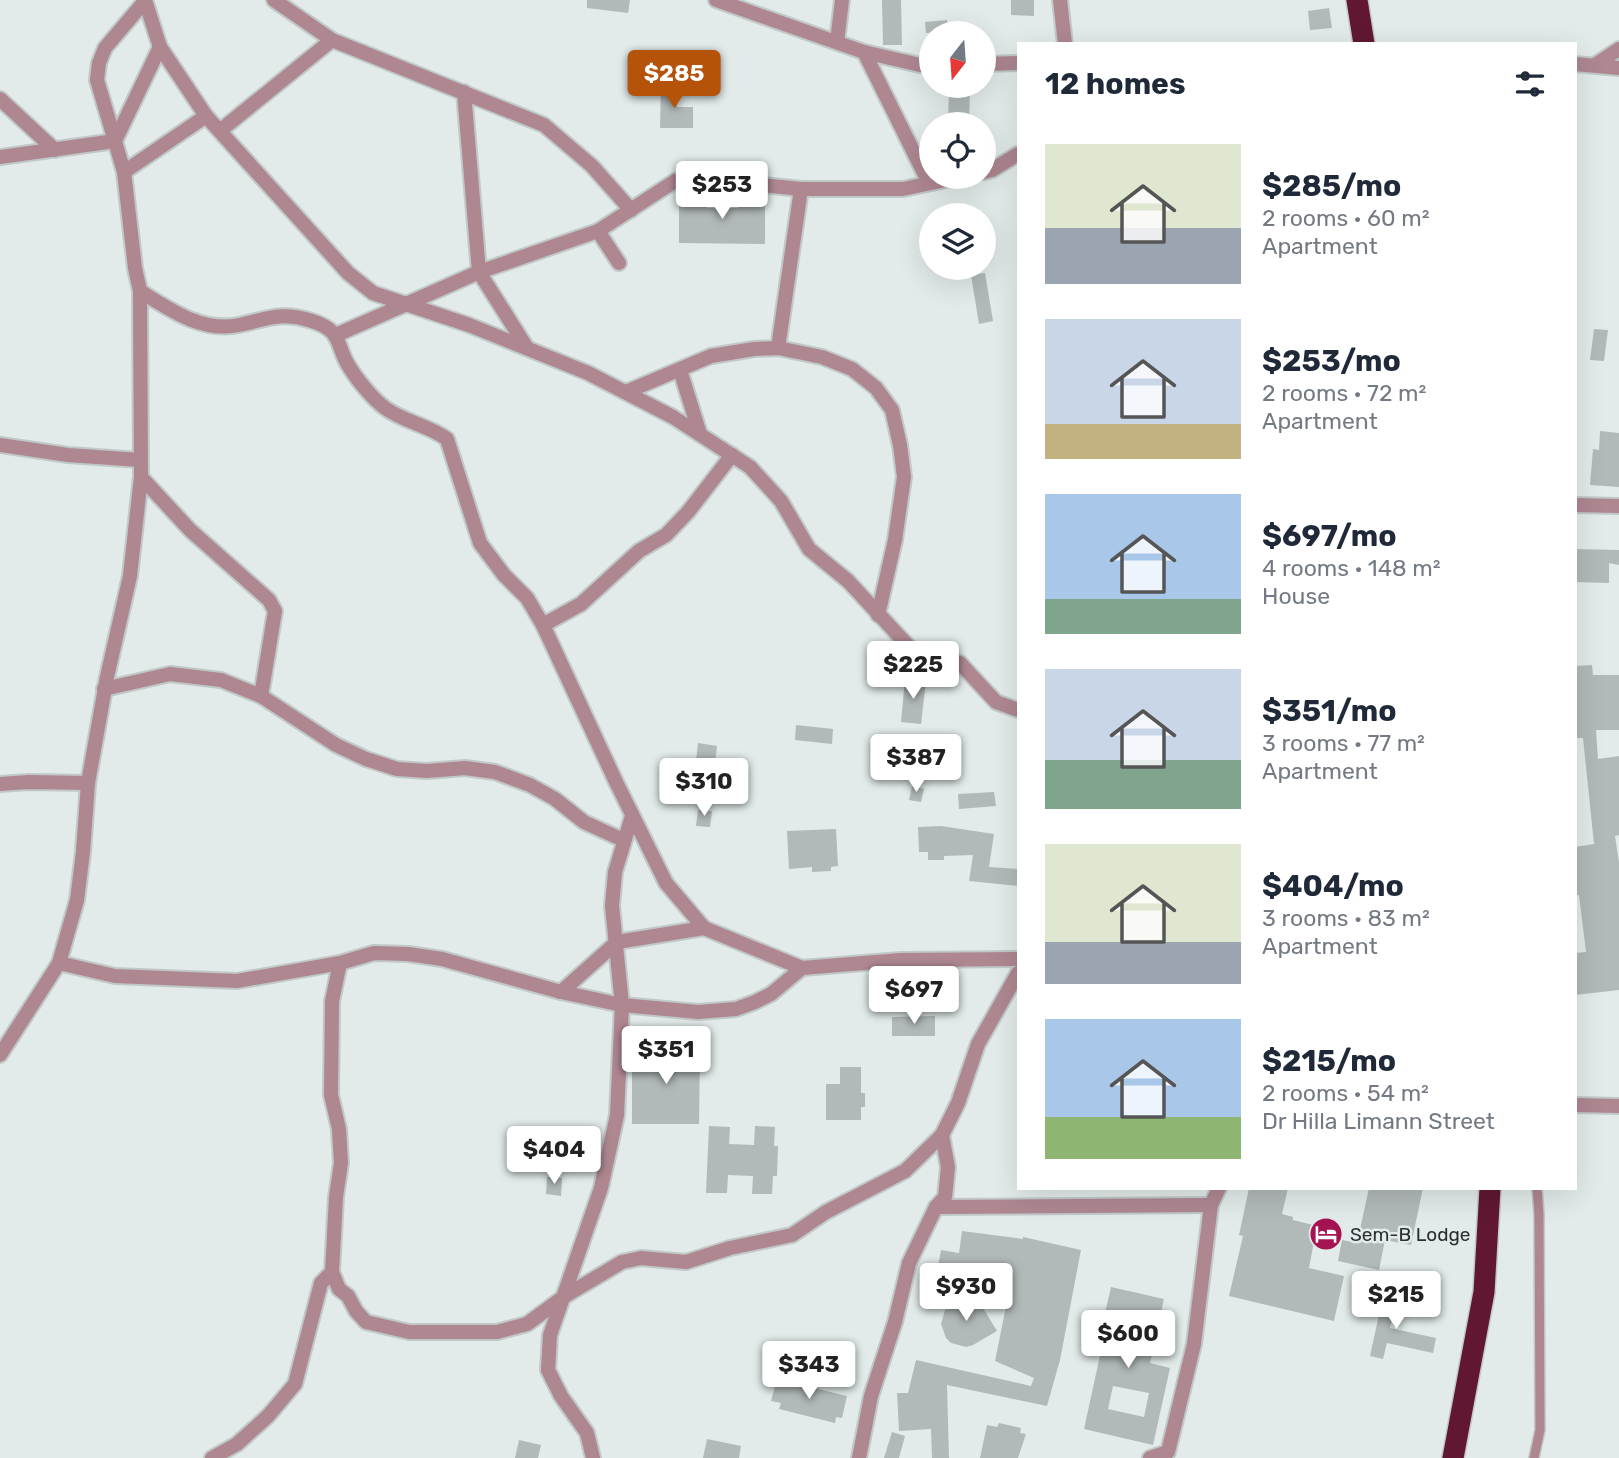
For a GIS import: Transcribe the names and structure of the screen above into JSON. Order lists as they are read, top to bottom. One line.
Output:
{"places":{"hotel":["Sem-B Lodge"]},"north":"bottom","page":{"heading":"12 homes","price":["$285","$253","$225","$387","$310","$697","$351","$404","$930","$215","$600","$343"],"list":[{"name":"$285/mo","note":"2 rooms · 60 m² · Apartment"},{"name":"$253/mo","note":"2 rooms · 72 m² · Apartment"},{"name":"$697/mo","note":"4 rooms · 148 m² · House"},{"name":"$351/mo","note":"3 rooms · 77 m² · Apartment"},{"name":"$404/mo","note":"3 rooms · 83 m² · Apartment"},{"name":"$215/mo","note":"2 rooms · 54 m² · Dr Hilla Limann Street"}]}}
